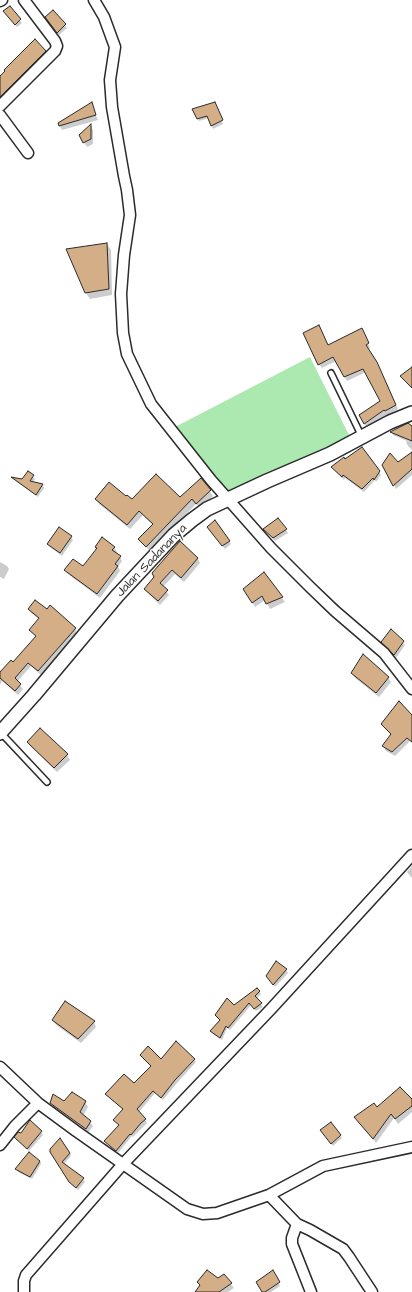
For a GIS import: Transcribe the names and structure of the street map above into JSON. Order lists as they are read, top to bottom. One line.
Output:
{"streets":{"street":["Jalan Sadananya"]}}
